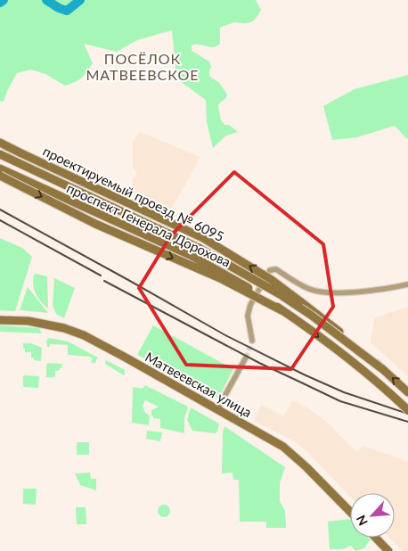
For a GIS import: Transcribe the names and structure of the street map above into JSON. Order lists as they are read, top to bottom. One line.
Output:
{"streets":{"main road":["проектируемый проезд № 6095","проспект Генерала Дорохова","Матвеевская улица"]},"crossings":[["проектируемый проезд № 6095","проспект Генерала Дорохова"]],"districts":["ПОСЁЛОК МАТВЕЕВСКОЕ"],"north":"bottom left"}
